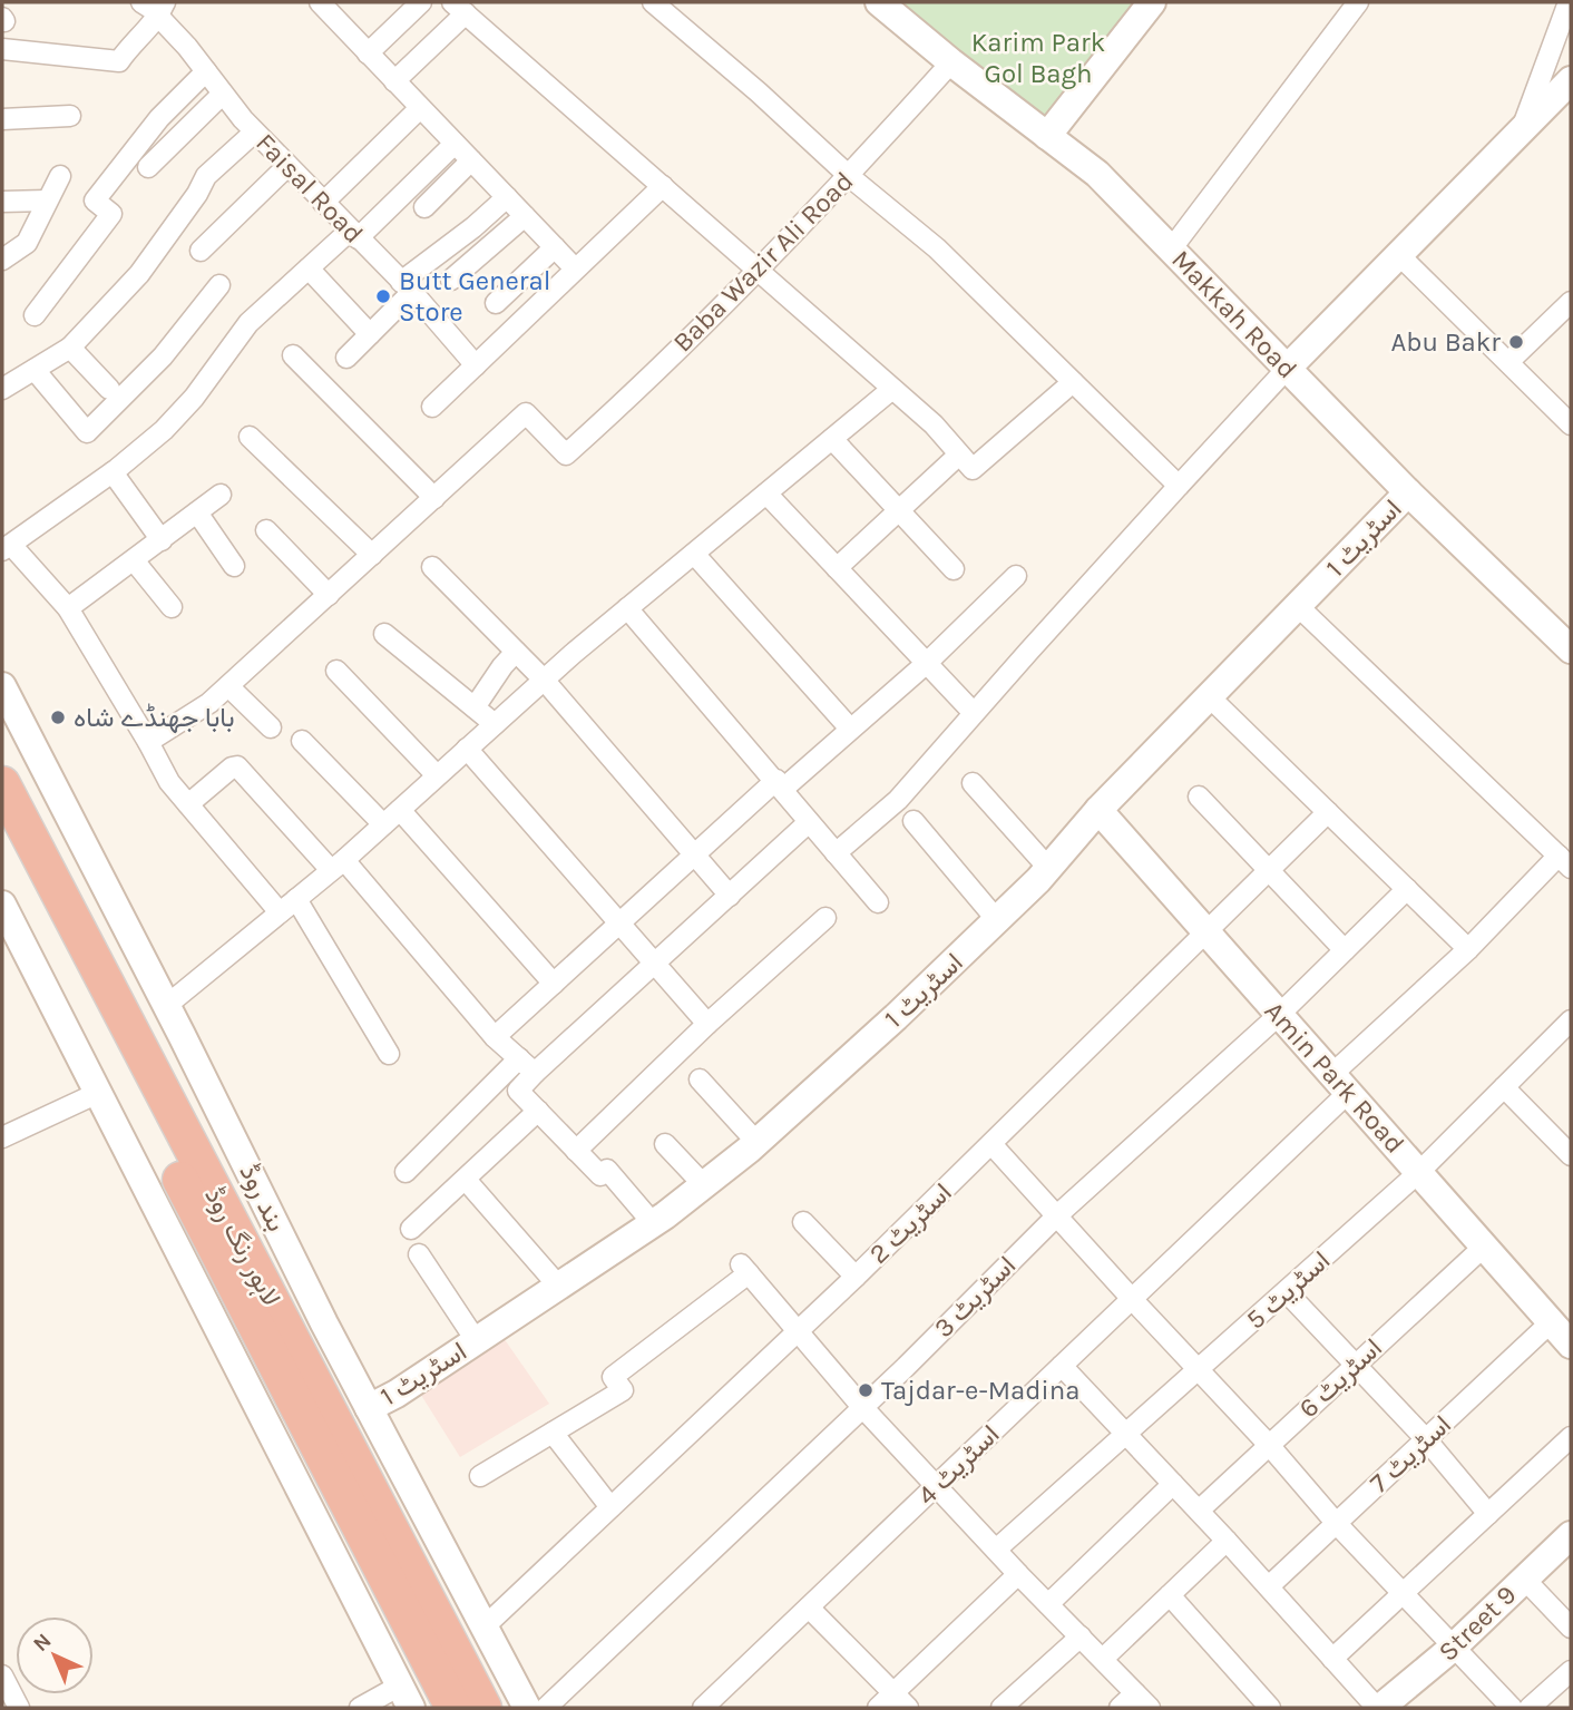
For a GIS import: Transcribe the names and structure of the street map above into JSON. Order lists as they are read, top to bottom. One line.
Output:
{"streets":{"highway":["لاہور رنگ روڈ"],"street":["Faisal Road","Baba Wazir Ali Road","Makkah Road","اسٹریٹ 1","Amin Park Road","بند روڈ","اسٹریٹ 2","اسٹریٹ 5","اسٹریٹ 3","اسٹریٹ 6","اسٹریٹ 7","اسٹریٹ 4","Street 9"]},"crossings":[["Baba Wazir Ali Road","Makkah Road"],["Makkah Road","اسٹریٹ 1"],["اسٹریٹ 1","Amin Park Road"],["اسٹریٹ 1","بند روڈ"],["Amin Park Road","اسٹریٹ 2"],["Amin Park Road","اسٹریٹ 5"],["Amin Park Road","اسٹریٹ 3"],["Amin Park Road","اسٹریٹ 6"],["Amin Park Road","اسٹریٹ 7"],["Amin Park Road","اسٹریٹ 4"],["بند روڈ","اسٹریٹ 2"]],"parks":["Karim Park Gol Bagh"],"places":["Butt General Store","Abu Bakr","بابا جھنڈے شاہ","Tajdar-e-Madina"],"north":"top left"}
